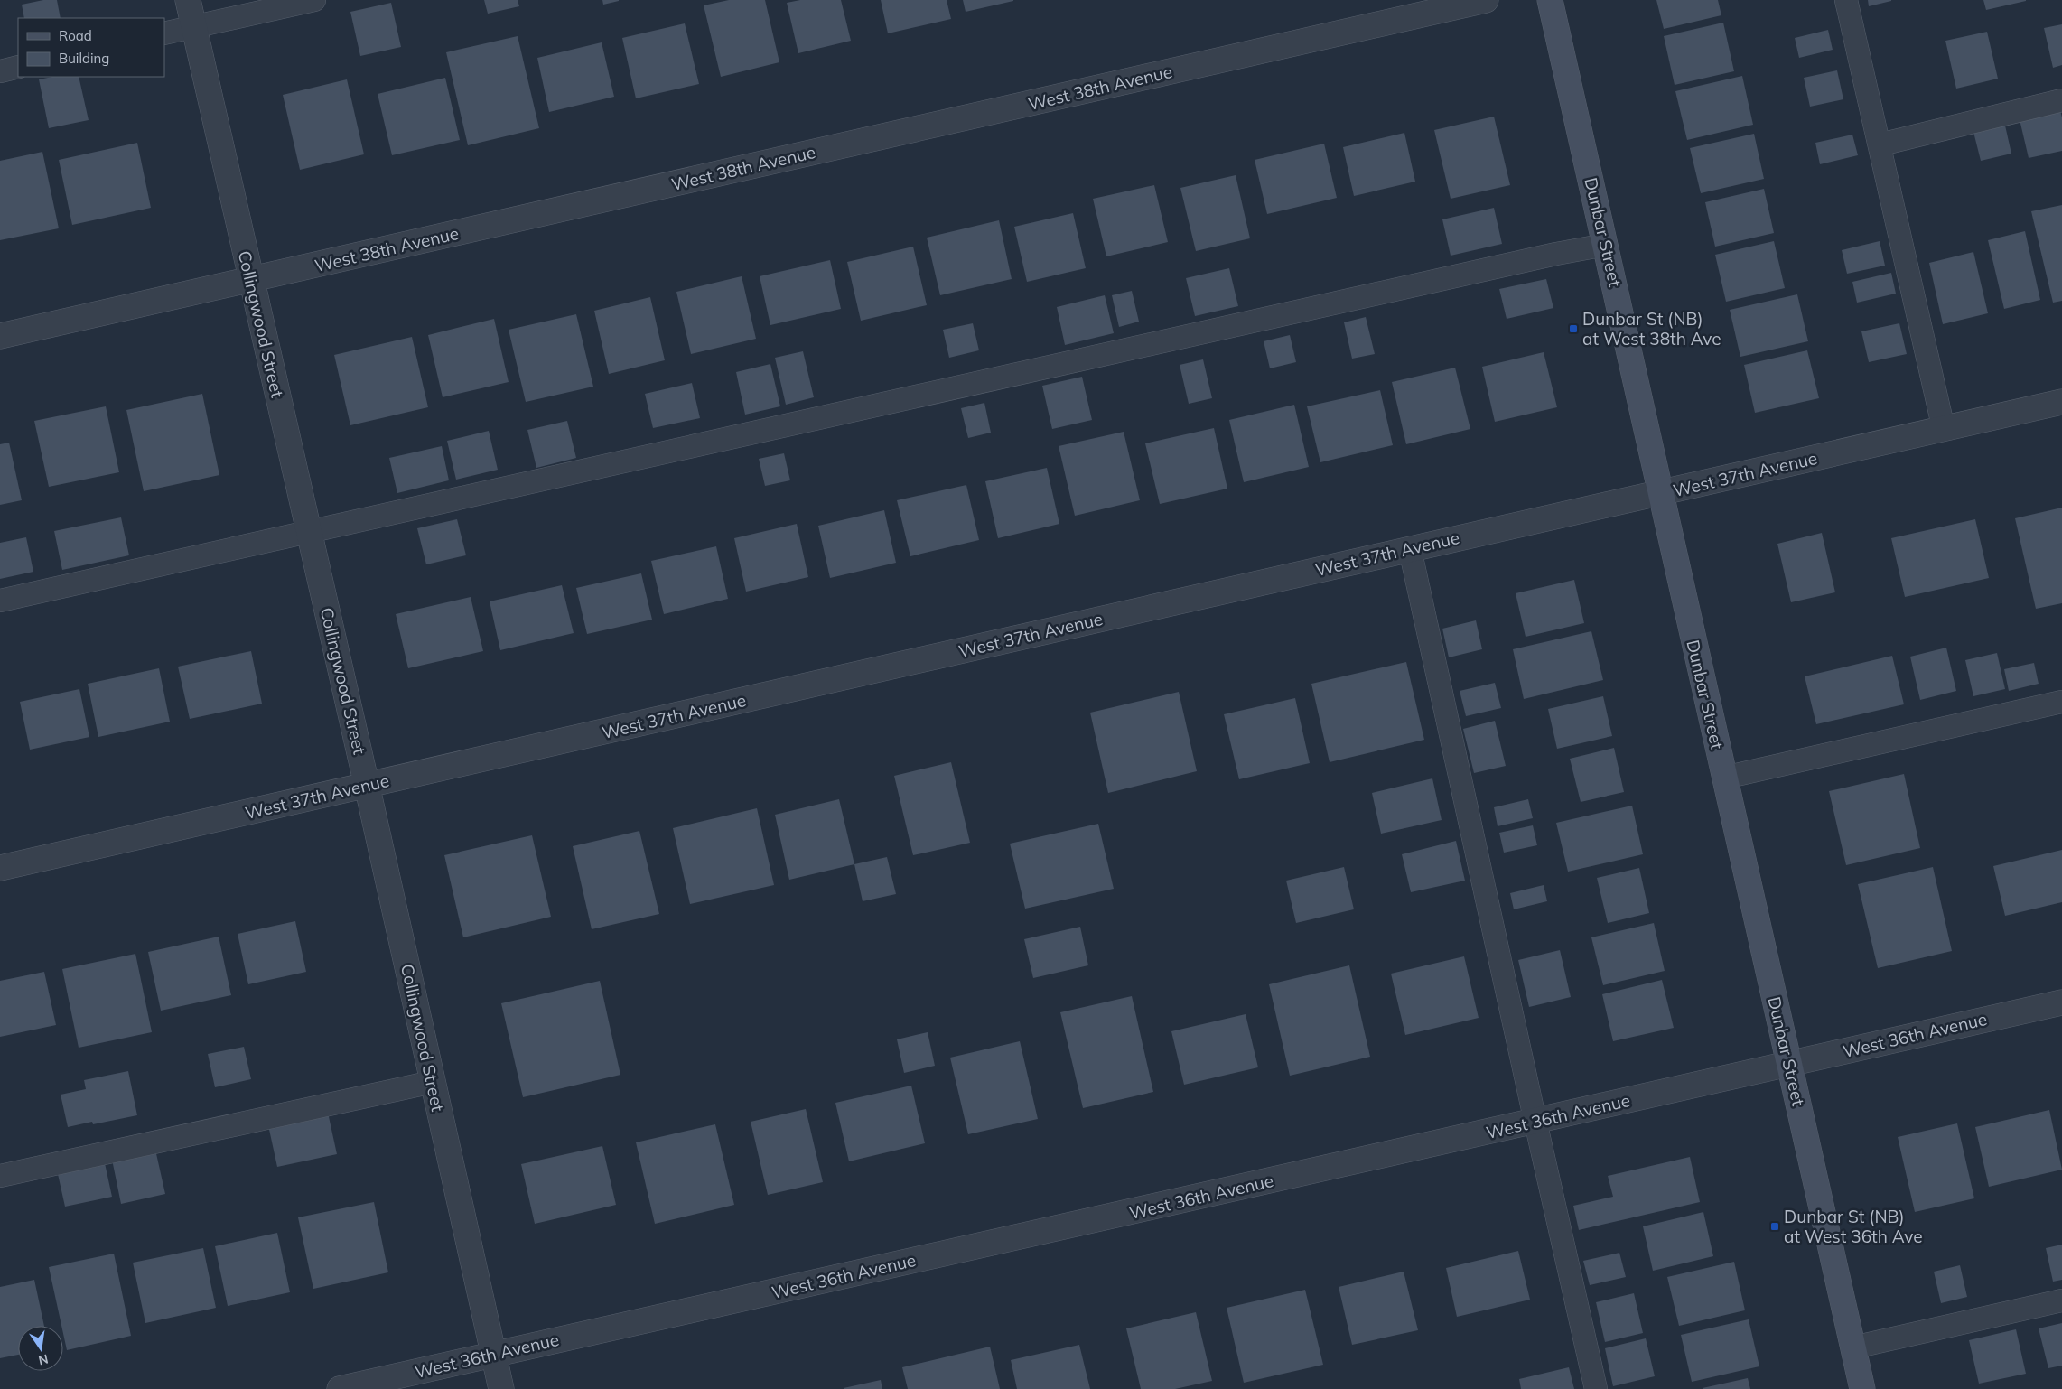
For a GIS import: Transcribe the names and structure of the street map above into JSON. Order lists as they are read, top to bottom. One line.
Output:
{"streets":{"main road":["Dunbar Street"],"street":["West 38th Avenue","Collingwood Street","West 37th Avenue","West 36th Avenue"]},"crossings":[["West 38th Avenue","Collingwood Street"],["Dunbar Street","West 37th Avenue"],["Dunbar Street","West 36th Avenue"],["Collingwood Street","West 37th Avenue"],["Collingwood Street","West 36th Avenue"]],"places":{"transit":["Dunbar St (NB) at West 38th Ave","Dunbar St (NB) at West 36th Ave"]},"legend":["Road","Building"],"north":"bottom"}
